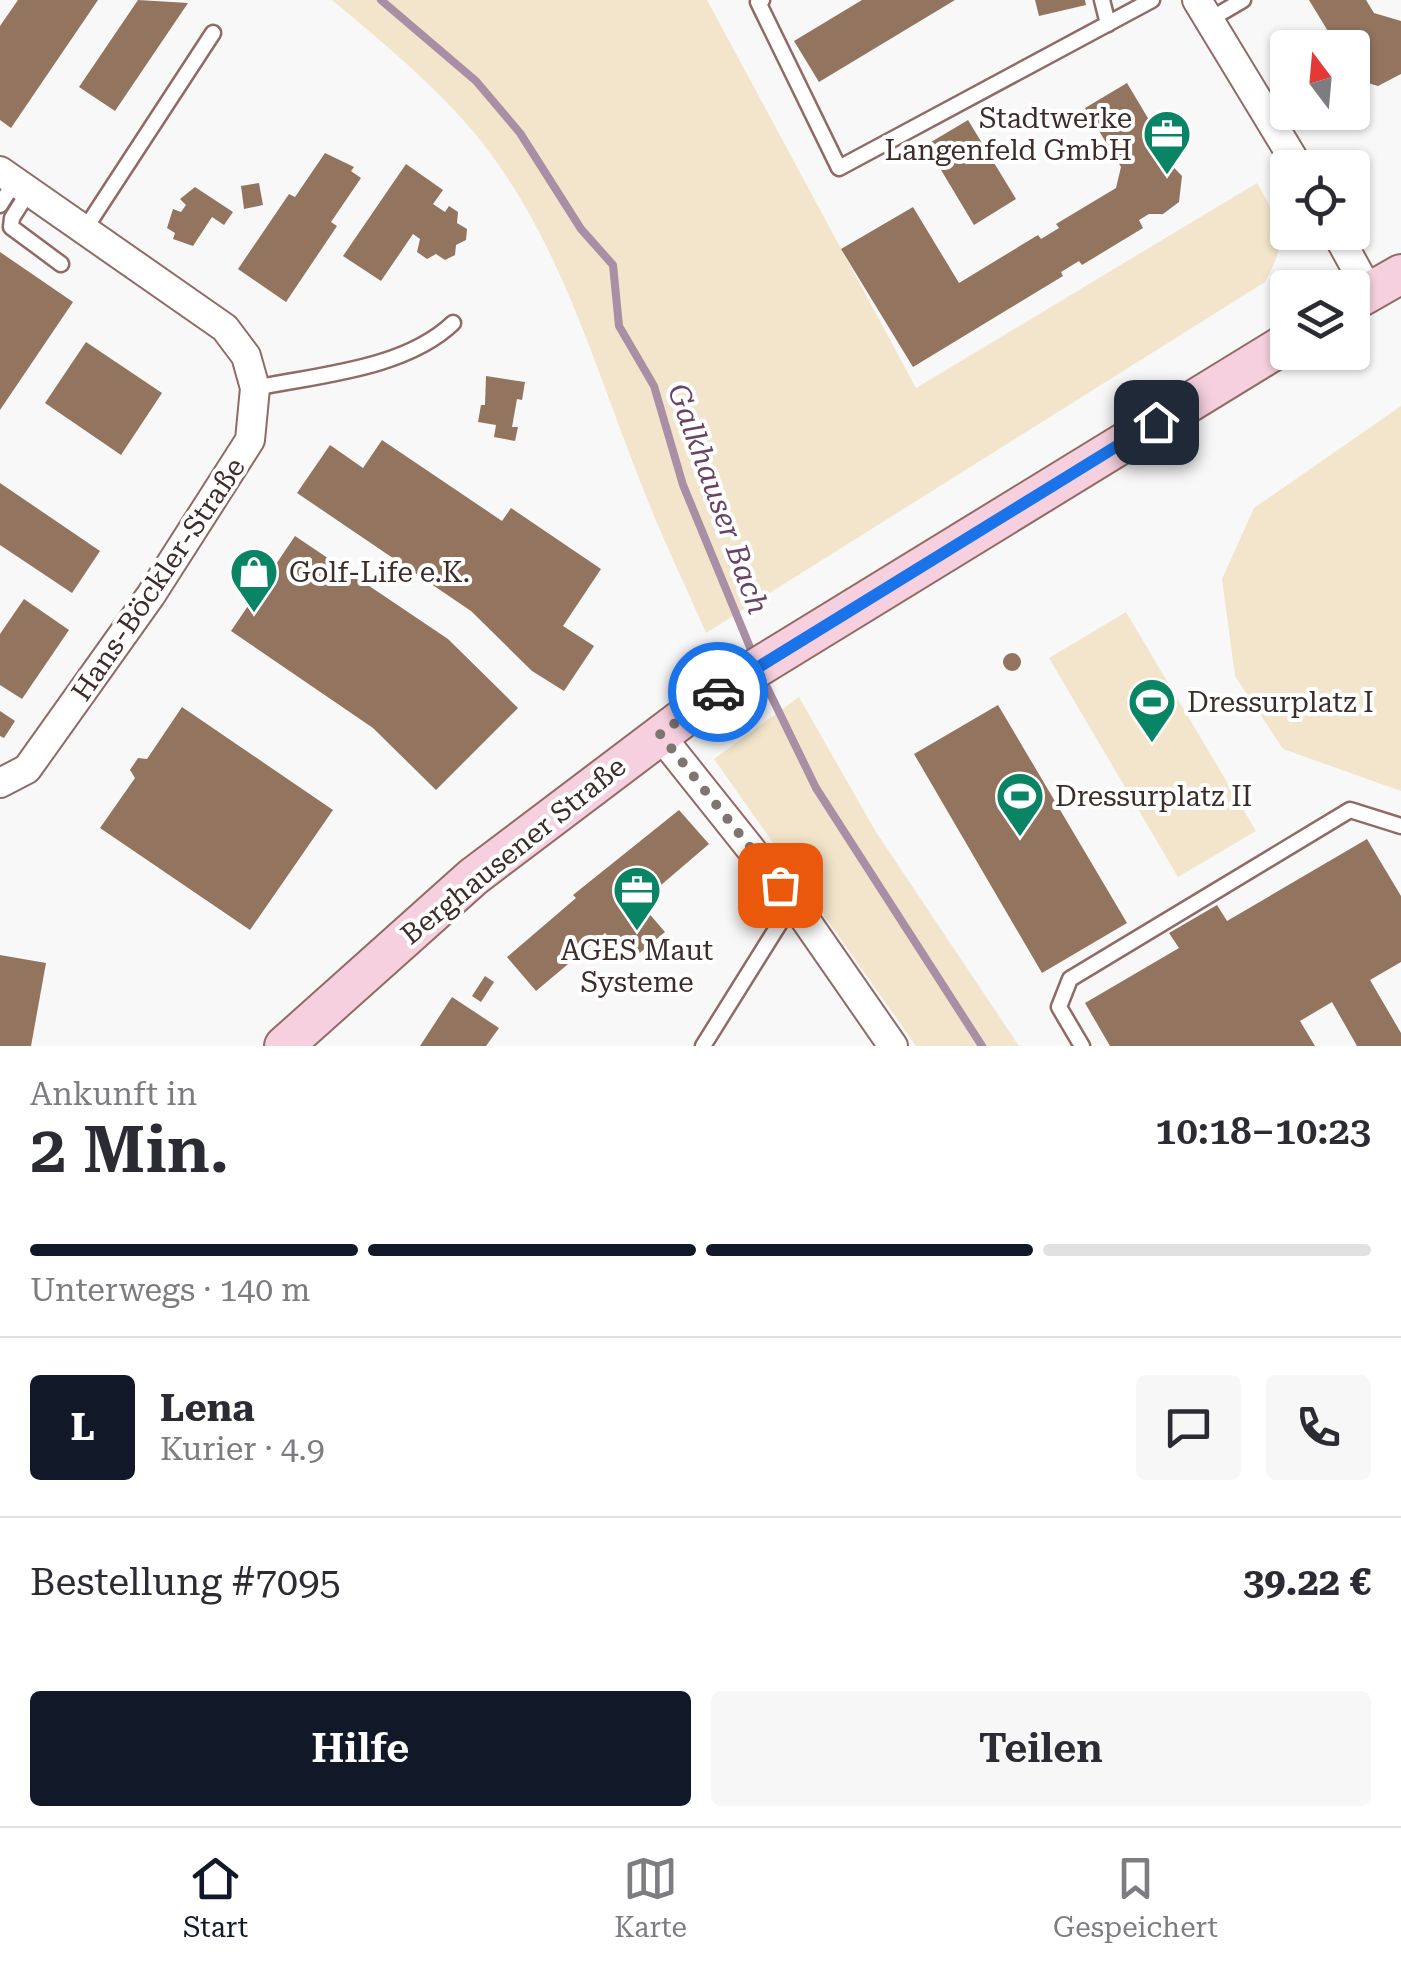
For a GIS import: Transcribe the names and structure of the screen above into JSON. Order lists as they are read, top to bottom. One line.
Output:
{"streets":{"main road":["Berghausener Straße"],"street":["Hans-Böckler-Straße"]},"water":["Galkhauser Bach"],"places":{"office":["Stadtwerke Langenfeld GmbH","AGES Maut Systeme"],"shop":["Golf-Life e.K."],"sports":["Dressurplatz I","Dressurplatz II"]},"north":"top","page":{"heading":["2 Min.","Ankunft in","10:18–10:23"],"panel":["Lena","Kurier · 4.9","Bestellung #7095","39.22 €"],"bar":"Unterwegs · 140 m","round":"L","buttons":["Hilfe","Teilen"],"tabs":["Start","Karte","Gespeichert"]}}
